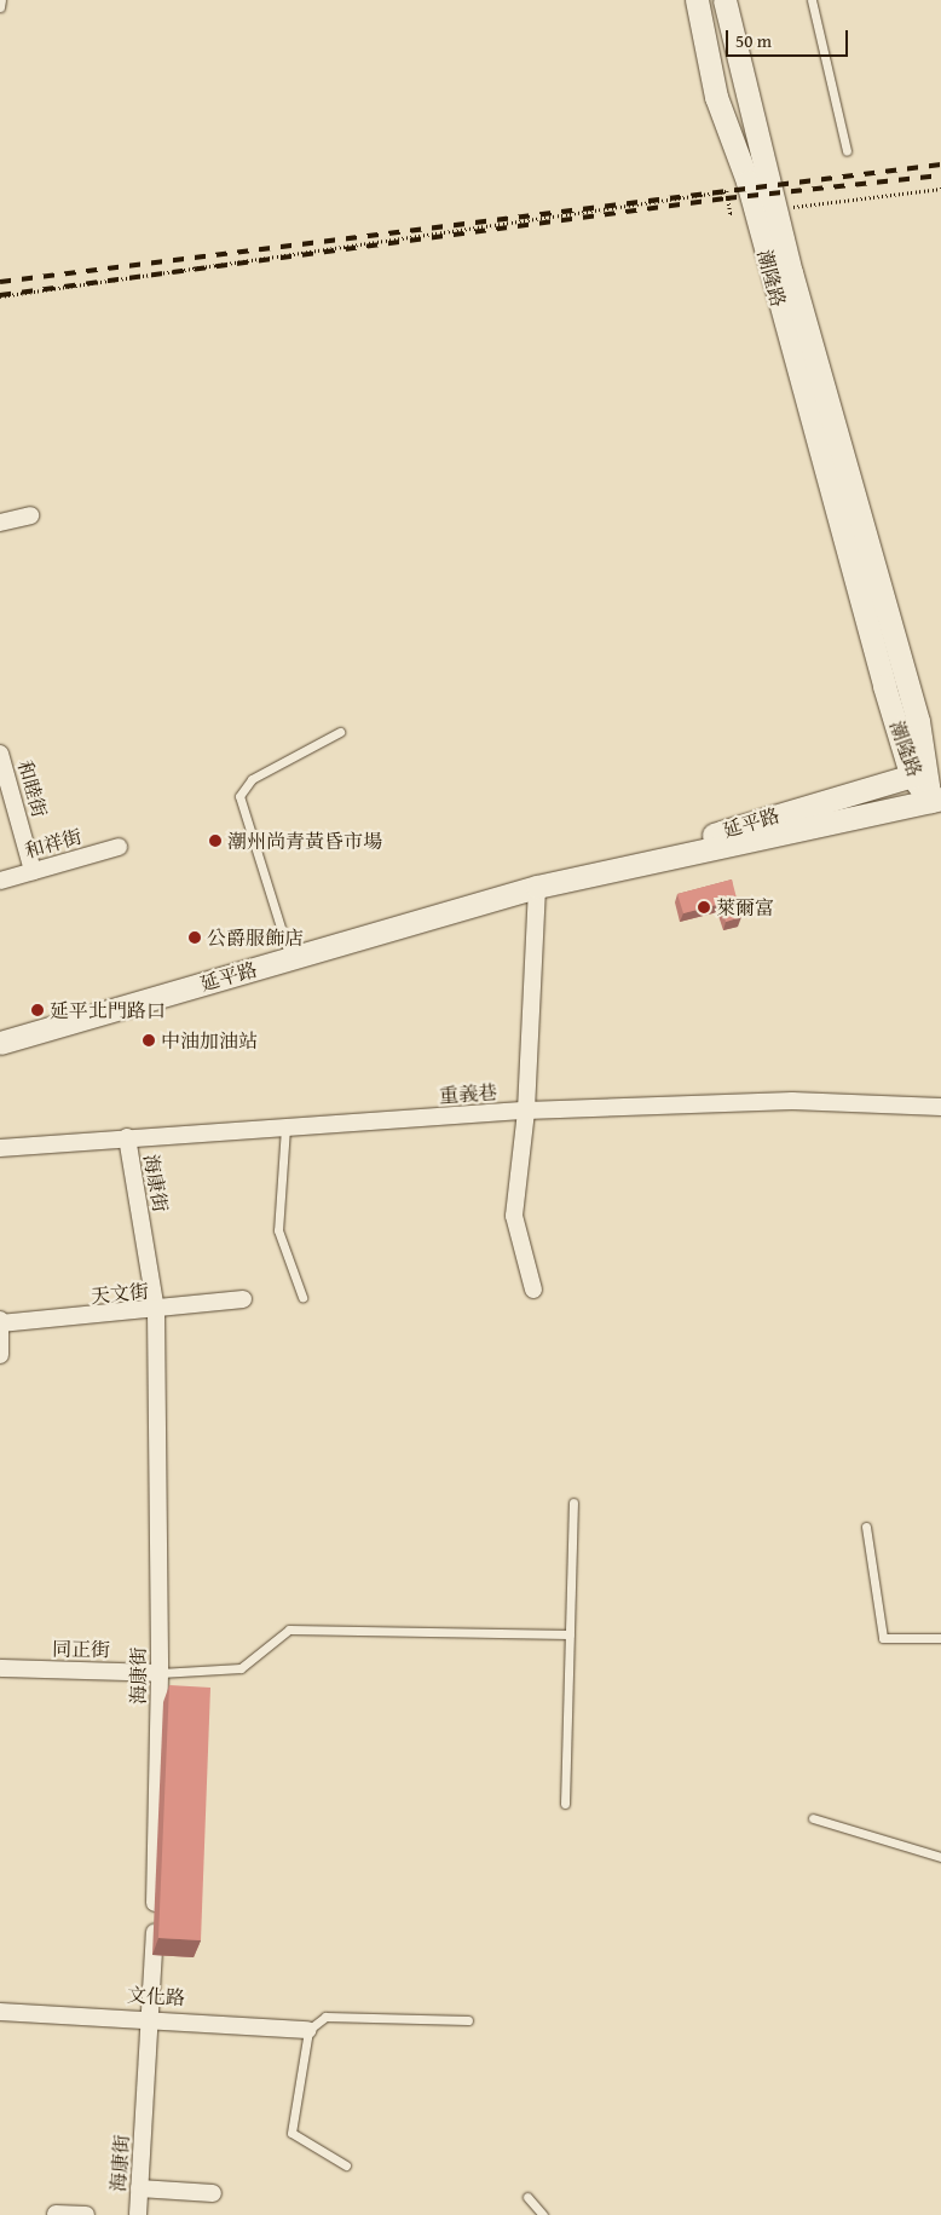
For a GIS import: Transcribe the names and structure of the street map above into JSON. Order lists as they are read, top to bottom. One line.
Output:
{"streets":{"street":["潮隆路","和睦街","延平路","和祥街","重義巷","海康街","天文街","同正街","文化路"]},"crossings":[["潮隆路","延平路"],["和睦街","和祥街"],["重義巷","海康街"],["海康街","天文街"],["海康街","同正街"],["海康街","文化路"]],"places":["潮州尚青黃昏市場","萊爾富","公爵服飾店","延平北門路口","中油加油站"],"scale_bar":"50 m"}
